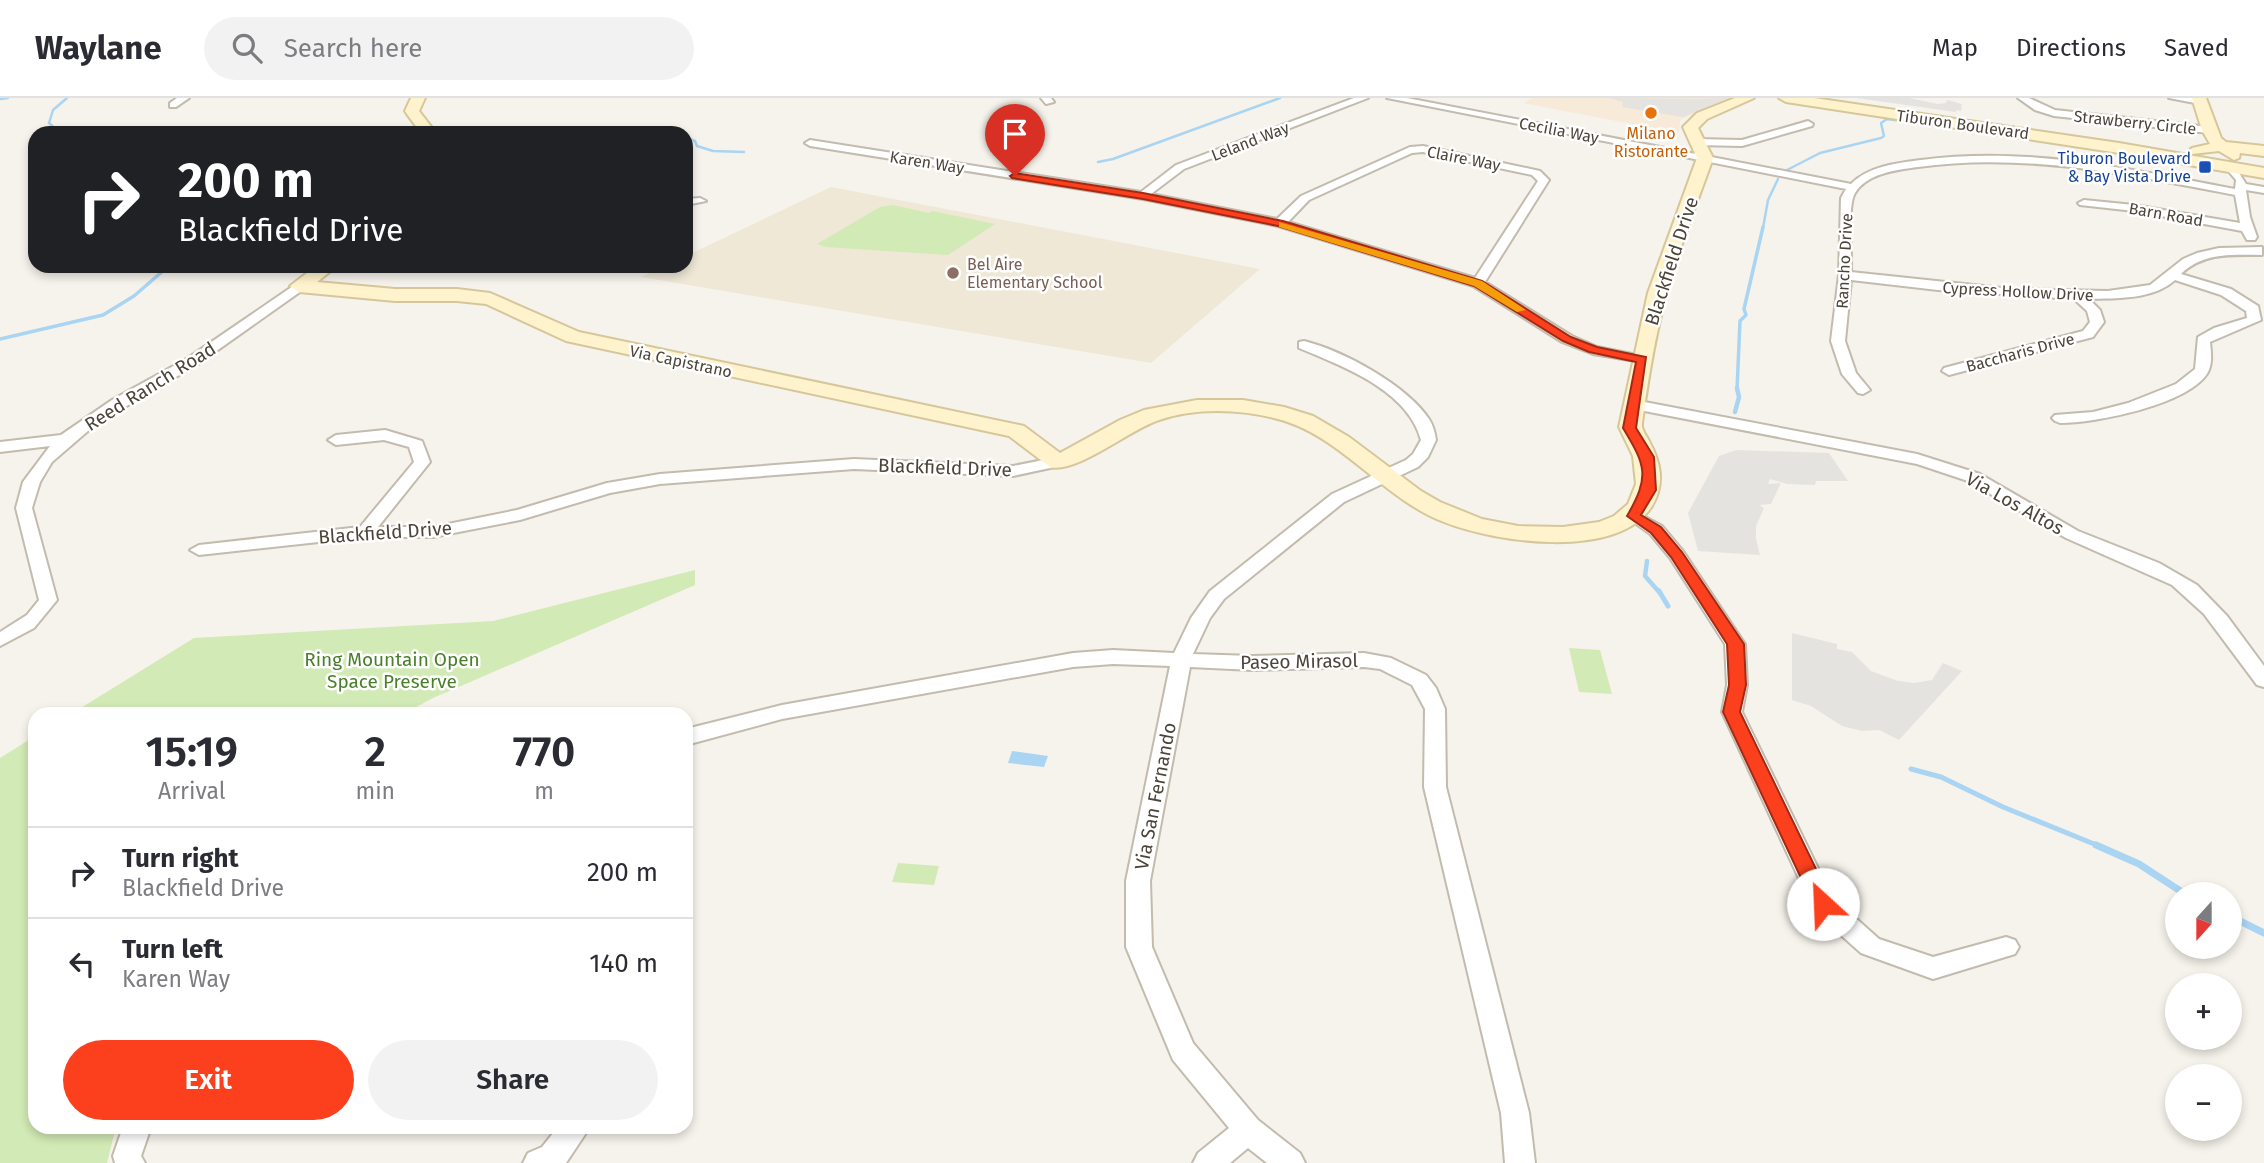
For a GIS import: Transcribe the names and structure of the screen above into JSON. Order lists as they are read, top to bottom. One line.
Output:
{"streets":{"street":["Strawberry Circle","Tiburon Boulevard","Cecilia Way","Leland Way","Claire Way","Karen Way","Barn Road","Blackfield Drive","Rancho Drive","Cypress Hollow Drive","Baccharis Drive","Via Capistrano","Reed Ranch Road","Via Los Altos","Paseo Mirasol","Via San Fernando"]},"crossings":[["Tiburon Boulevard","Rancho Drive"],["Cecilia Way","Blackfield Drive"],["Cecilia Way","Rancho Drive"],["Leland Way","Karen Way"],["Claire Way","Karen Way"],["Karen Way","Blackfield Drive"],["Blackfield Drive","Via Capistrano"],["Blackfield Drive","Via Los Altos"],["Blackfield Drive","Via San Fernando"],["Rancho Drive","Cypress Hollow Drive"],["Cypress Hollow Drive","Baccharis Drive"],["Via Capistrano","Reed Ranch Road"],["Paseo Mirasol","Via San Fernando"]],"parks":["Ring Mountain Open Space Preserve"],"places":{"other":["Milano Ristorante","Bel Aire Elementary School"],"transit":["Tiburon Boulevard & Bay Vista Drive"]},"north":"bottom","page":{"header":"Waylane","search":"Search here","nav":["Map","Directions","Saved"],"turn":["200 m","Blackfield Drive"],"eta":["15:19","Arrival","2","min","770","m"],"list":[{"name":"Turn right","note":"Blackfield Drive","value":"200 m"},{"name":"Turn left","note":"Karen Way","value":"140 m"}],"map_buttons":["+","−"],"buttons":["Exit","Share"]}}
